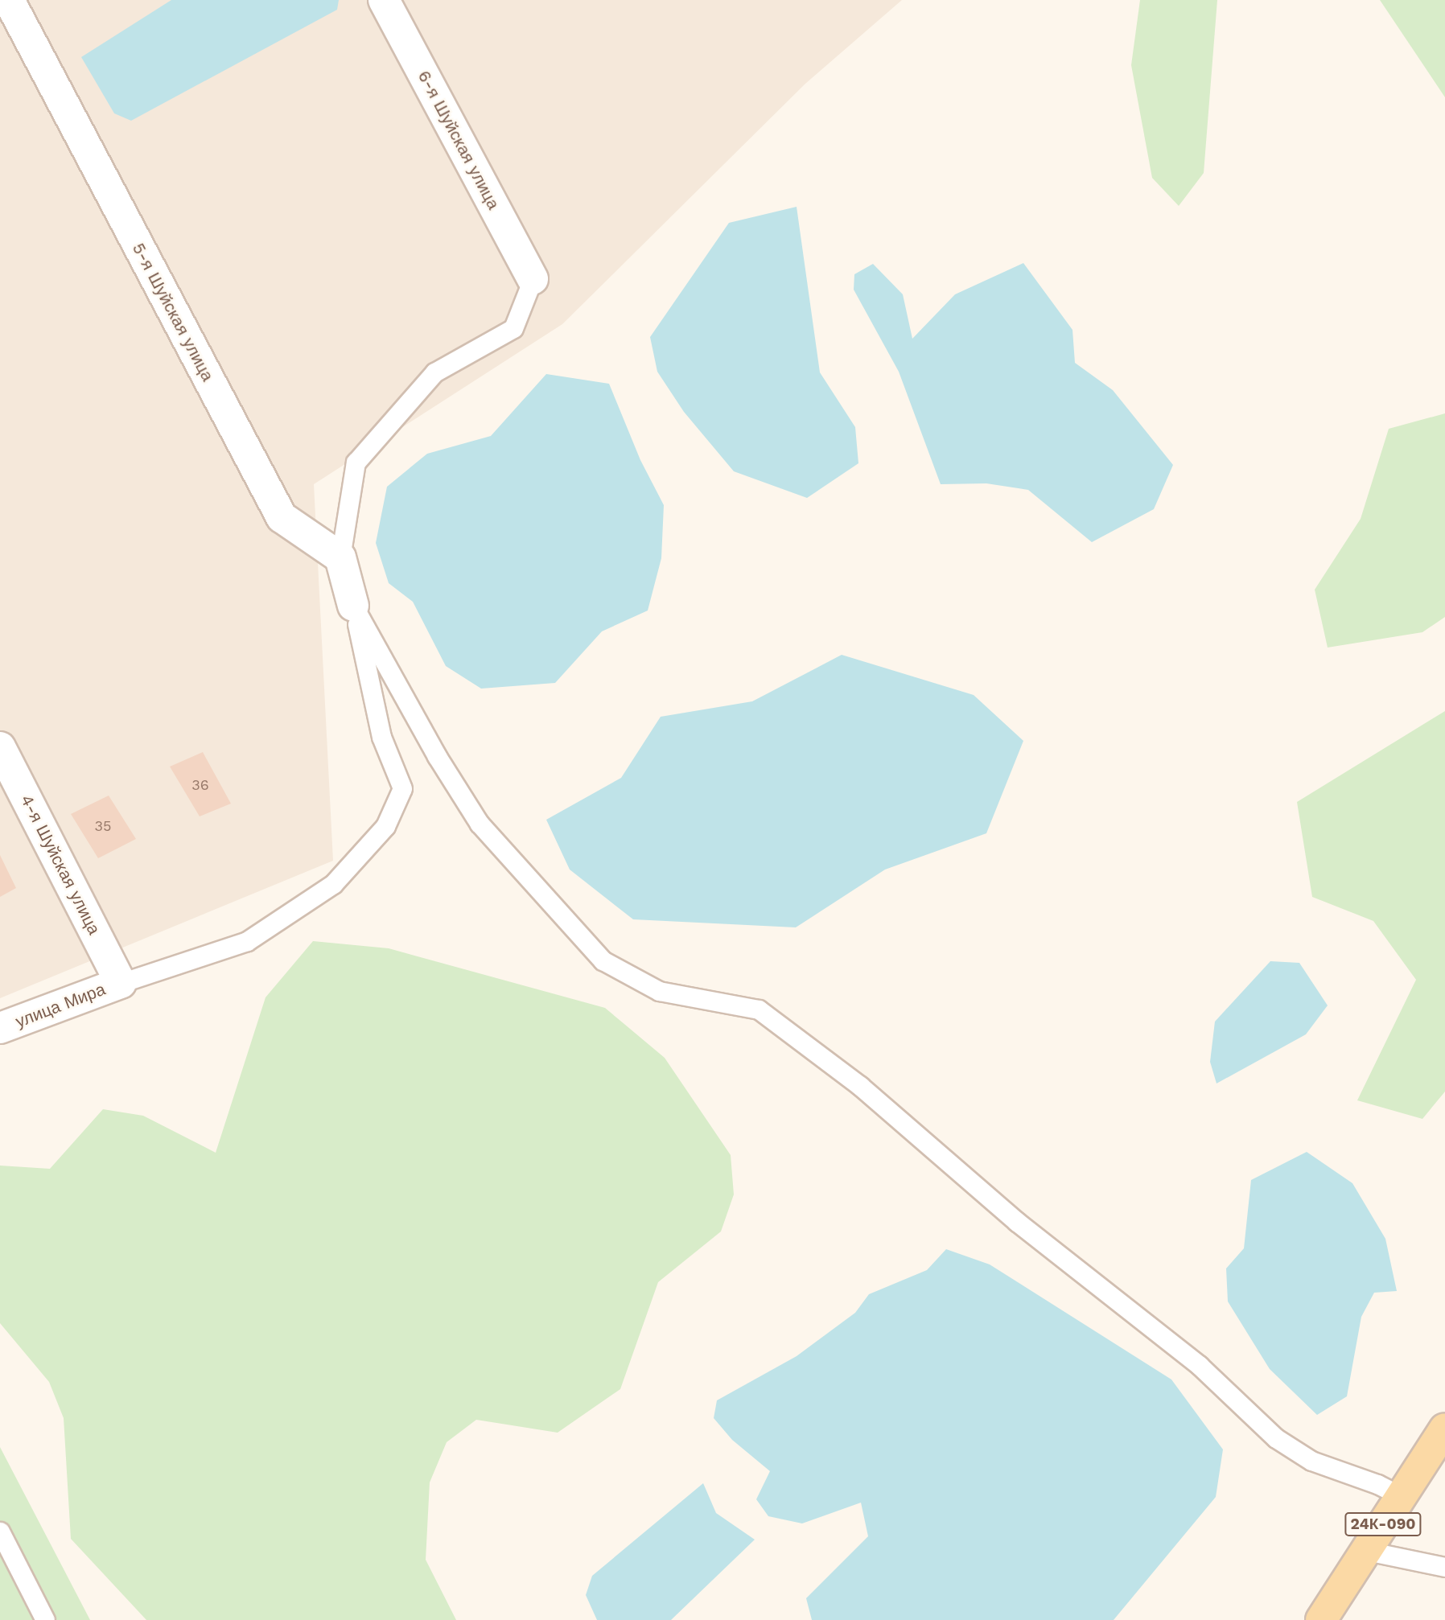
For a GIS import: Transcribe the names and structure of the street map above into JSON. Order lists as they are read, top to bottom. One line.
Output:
{"streets":{"main road":["24К-090"],"street":["6-я Шуйская улица","5-я Шуйская улица","4-я Шуйская улица","улица Мира"]},"crossings":[["4-я Шуйская улица","улица Мира"]],"house_numbers":["36","35"]}
